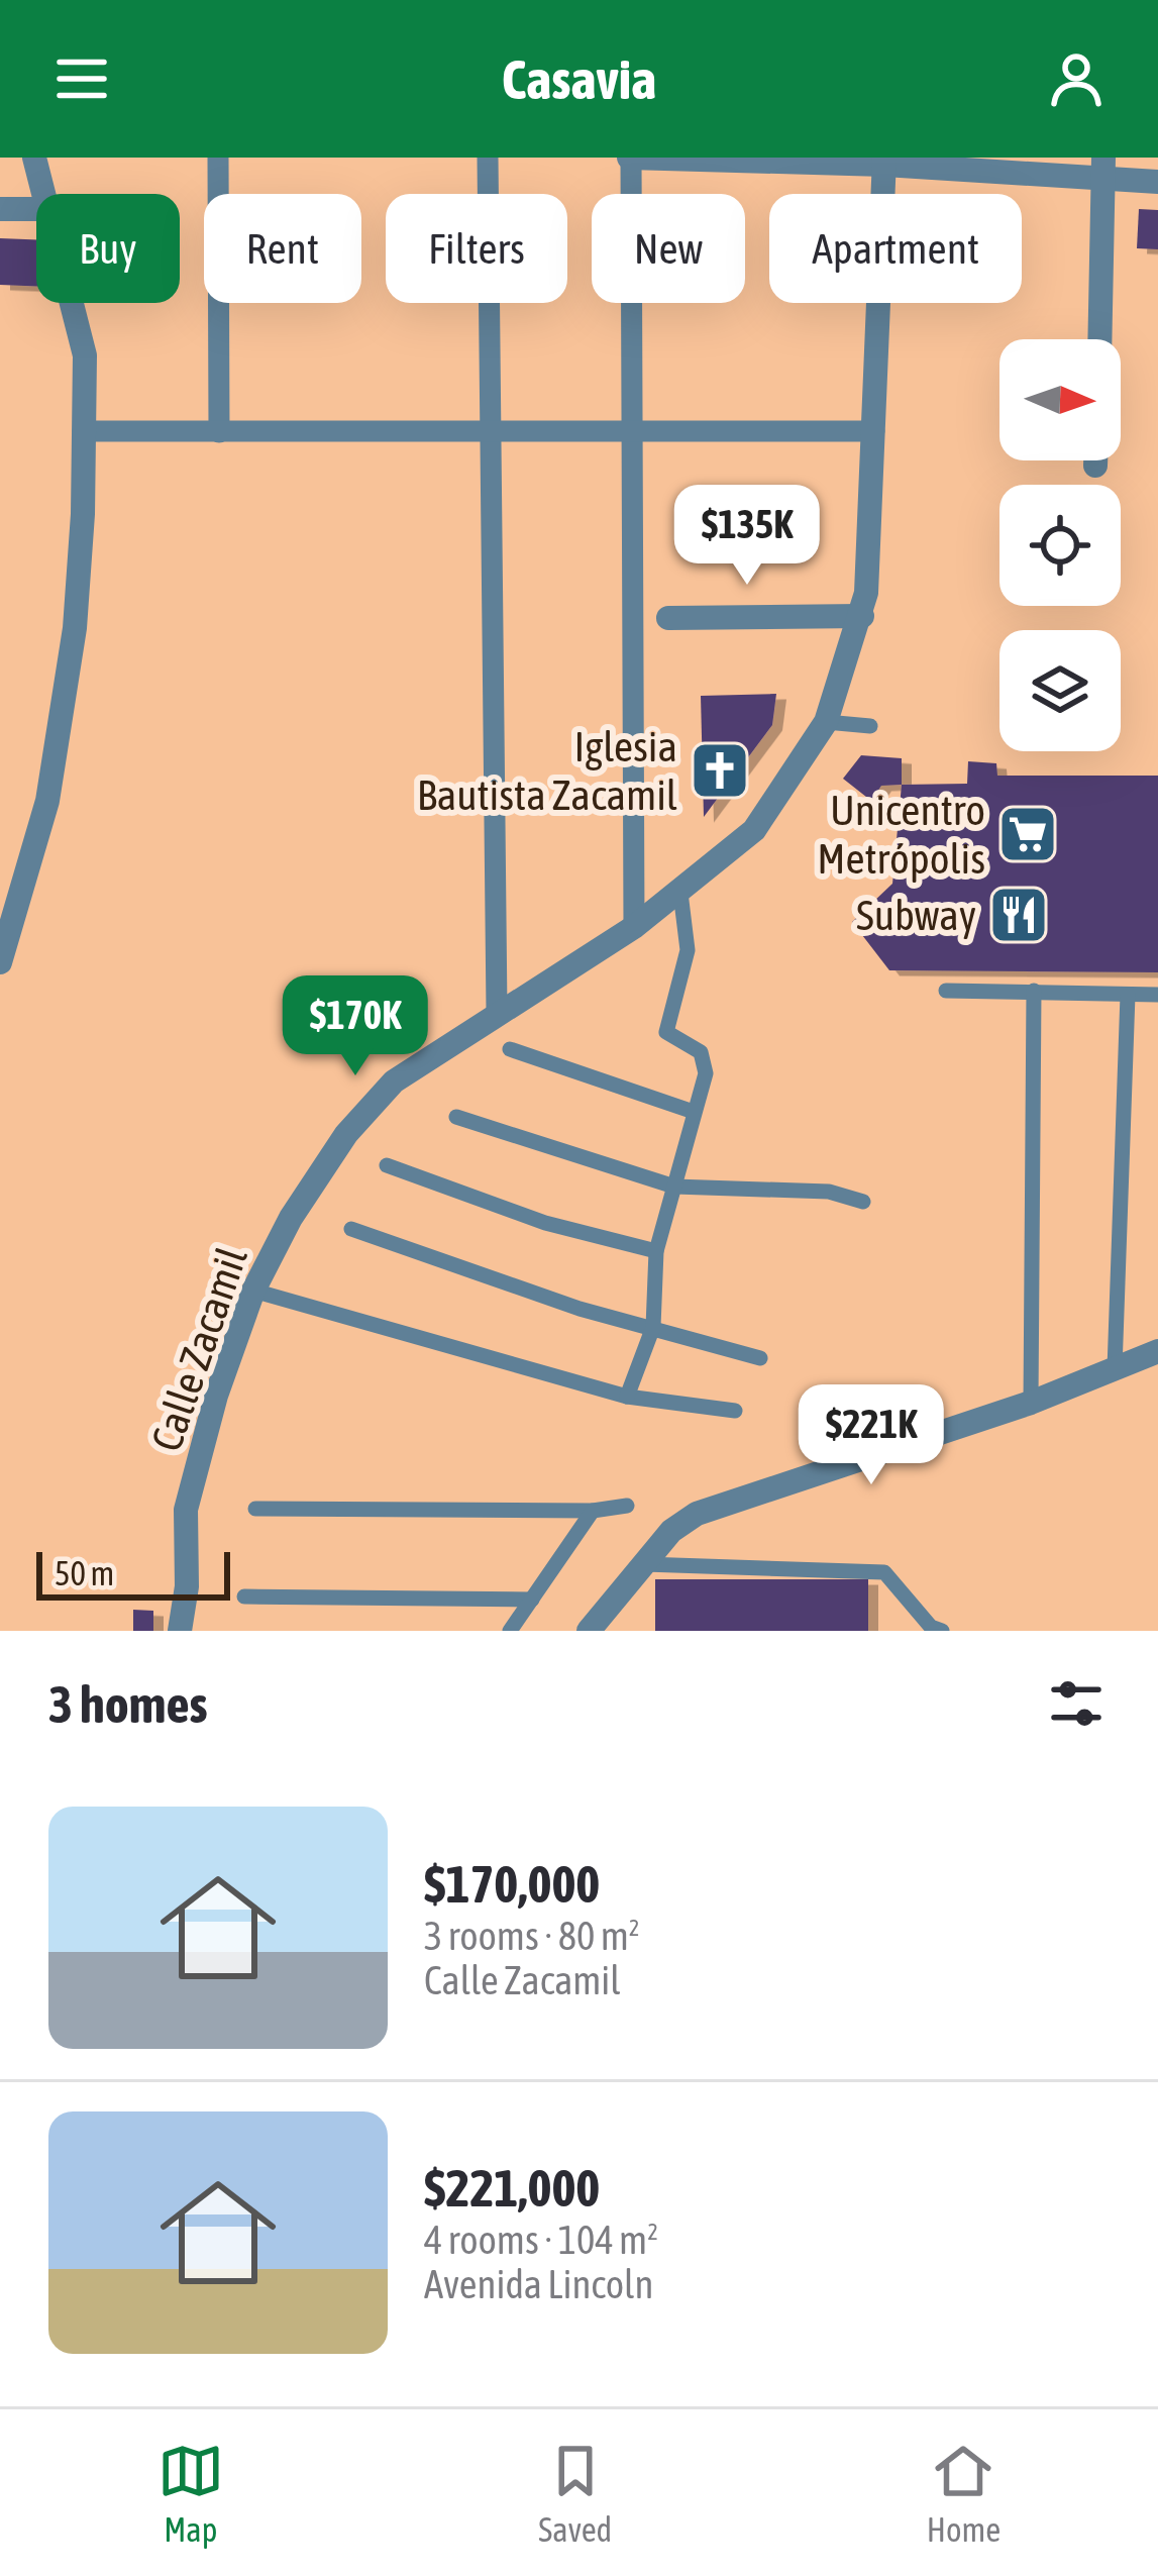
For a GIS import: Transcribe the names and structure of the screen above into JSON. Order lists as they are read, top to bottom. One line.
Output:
{"streets":{"street":["Calle Zacamil"]},"places":{"church":["Iglesia Bautista Zacamil"],"supermarket":["Unicentro Metrópolis"],"restaurant":["Subway"]},"scale_bar":"50 m","north":"right","page":{"header":"Casavia","chip":["Buy","Rent","Filters","New","Apartment"],"price":["$135K","$170K","$221K"],"scale":"50 m","heading":"3 homes","list":[{"name":"$170,000","note":"3 rooms · 80 m² · Calle Zacamil"},{"name":"$221,000","note":"4 rooms · 104 m² · Avenida Lincoln"}],"tabs":["Map","Saved","Home"]}}
